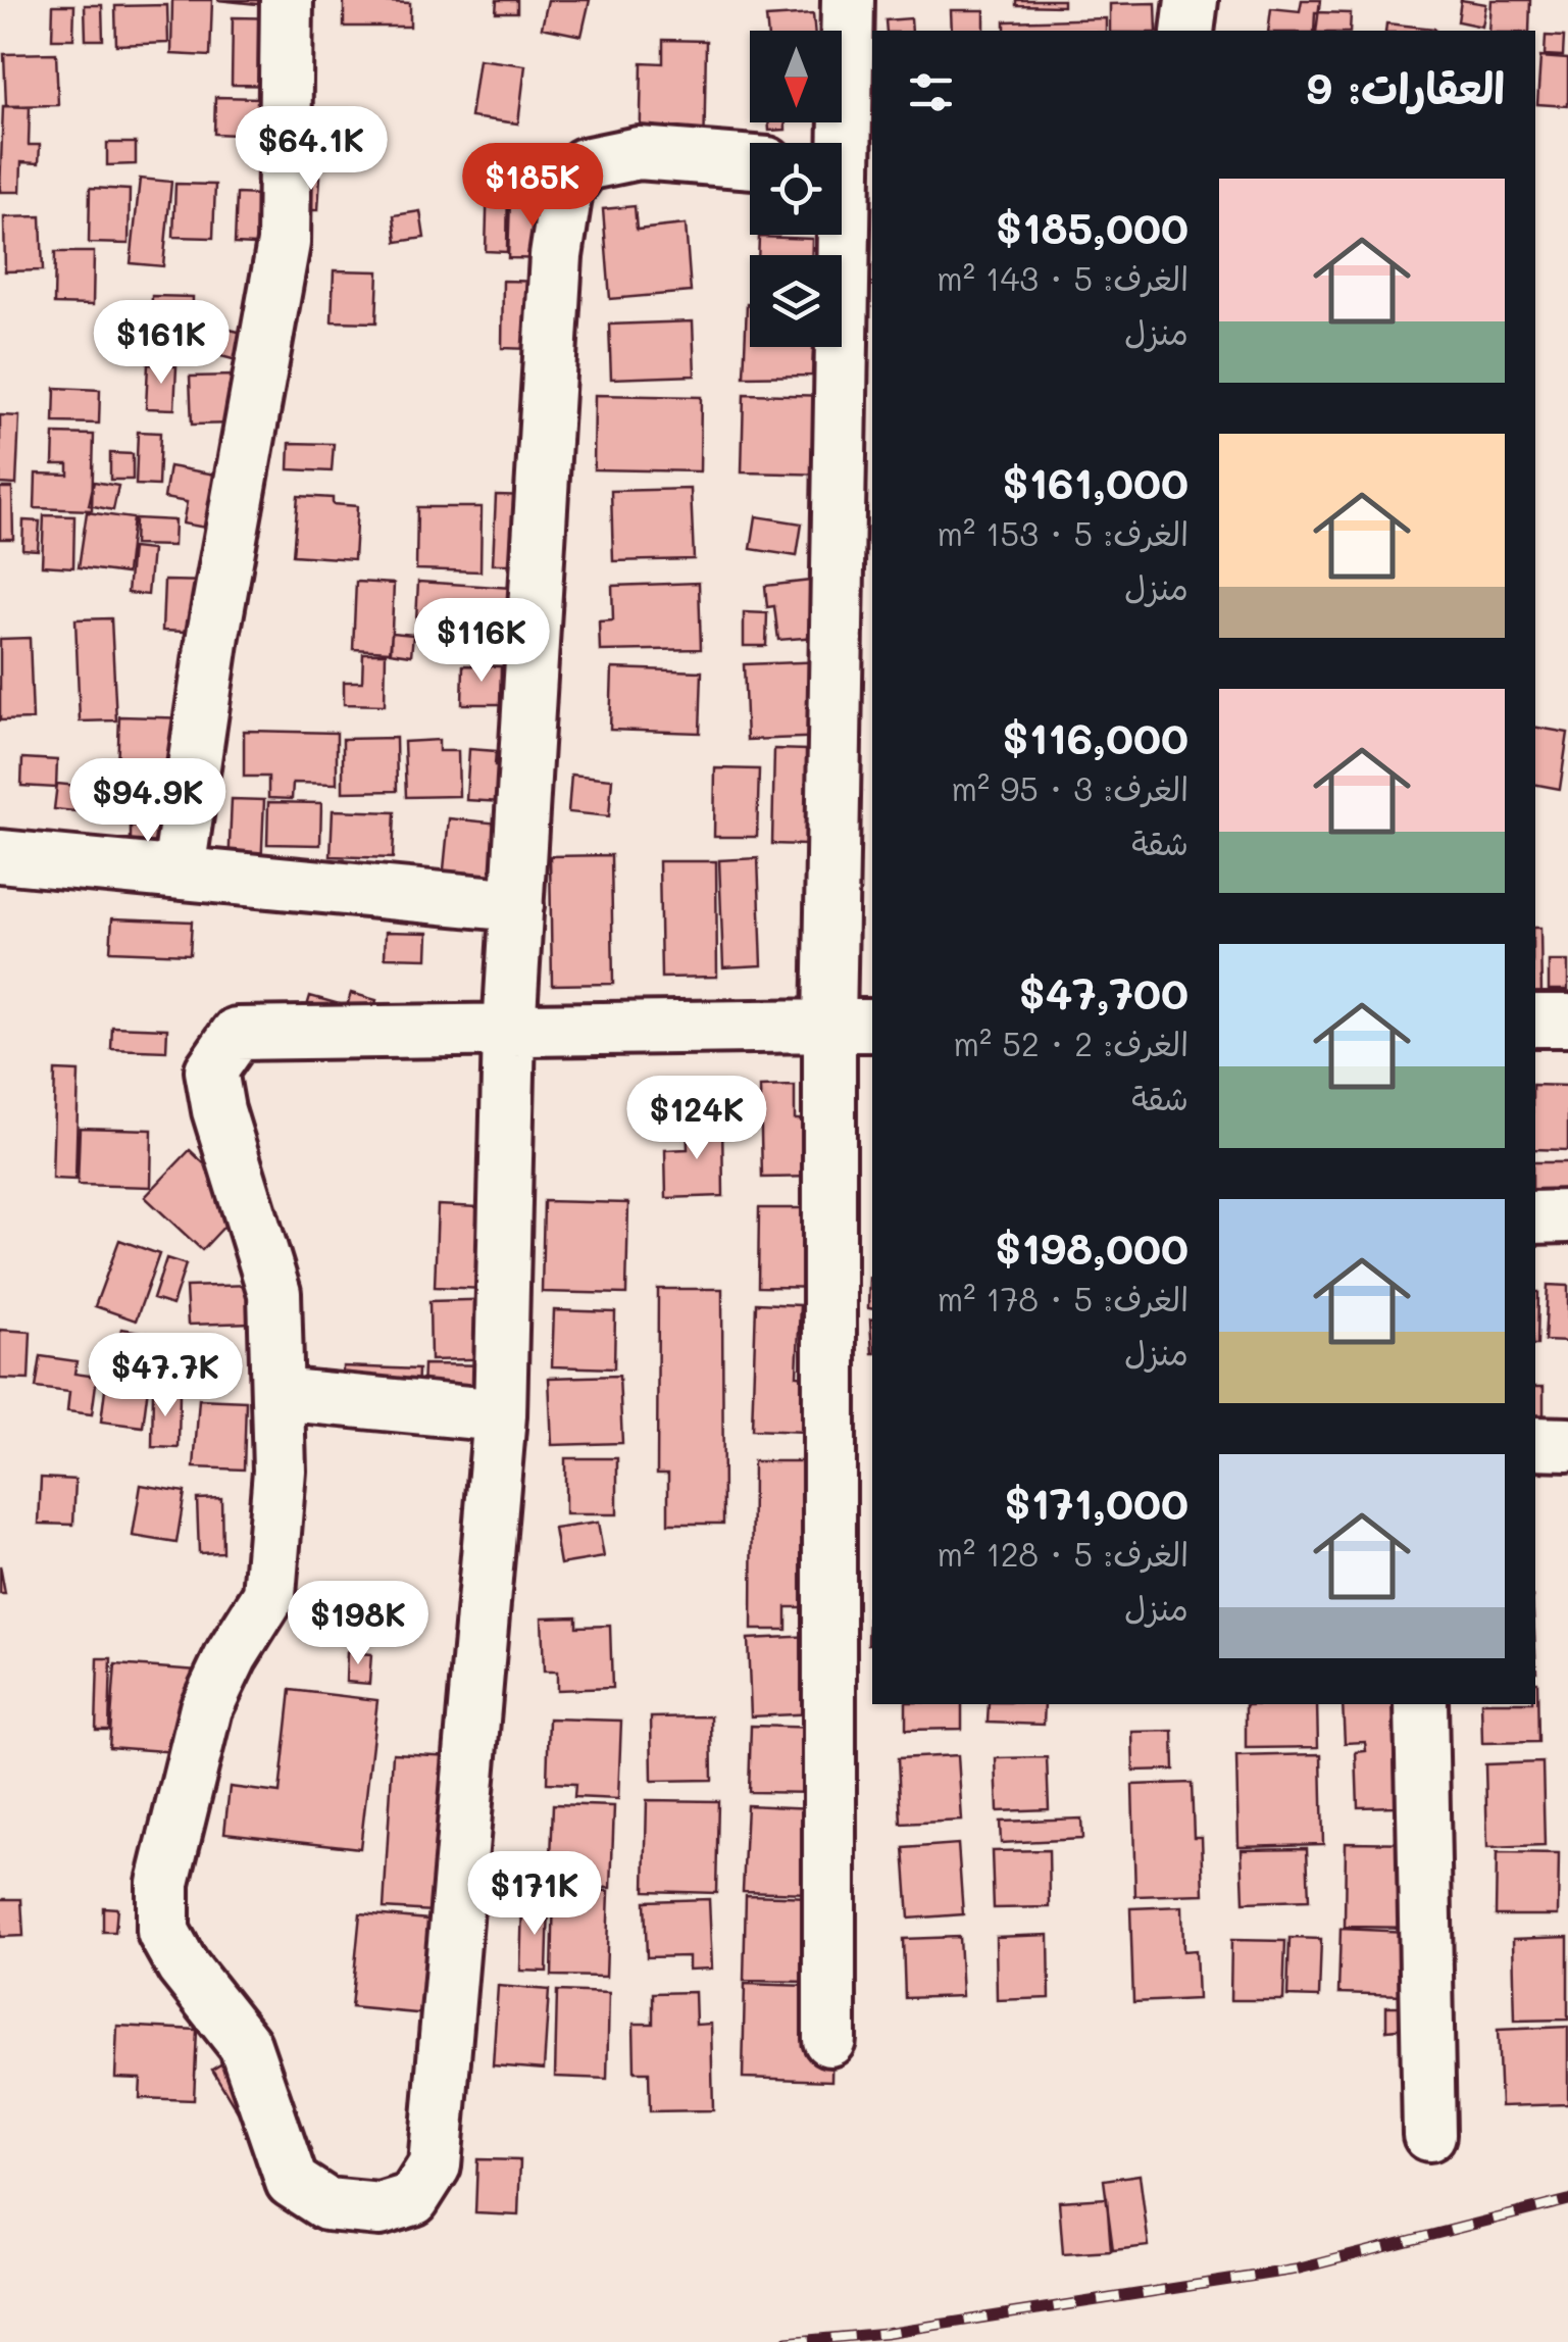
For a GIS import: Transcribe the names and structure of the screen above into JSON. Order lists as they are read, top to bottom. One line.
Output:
{"north":"bottom","page":{"heading":"العقارات: 9","price":["$64.1K","$185K","$161K","$116K","$94.9K","$124K","$47.7K","$198K","$171K"],"list":[{"name":"$185,000","note":"الغرف: 5 · 143 m² · منزل"},{"name":"$161,000","note":"الغرف: 5 · 153 m² · منزل"},{"name":"$116,000","note":"الغرف: 3 · 95 m² · شقة"},{"name":"$47,700","note":"الغرف: 2 · 52 m² · شقة"},{"name":"$198,000","note":"الغرف: 5 · 178 m² · منزل"},{"name":"$171,000","note":"الغرف: 5 · 128 m² · منزل"}]}}
